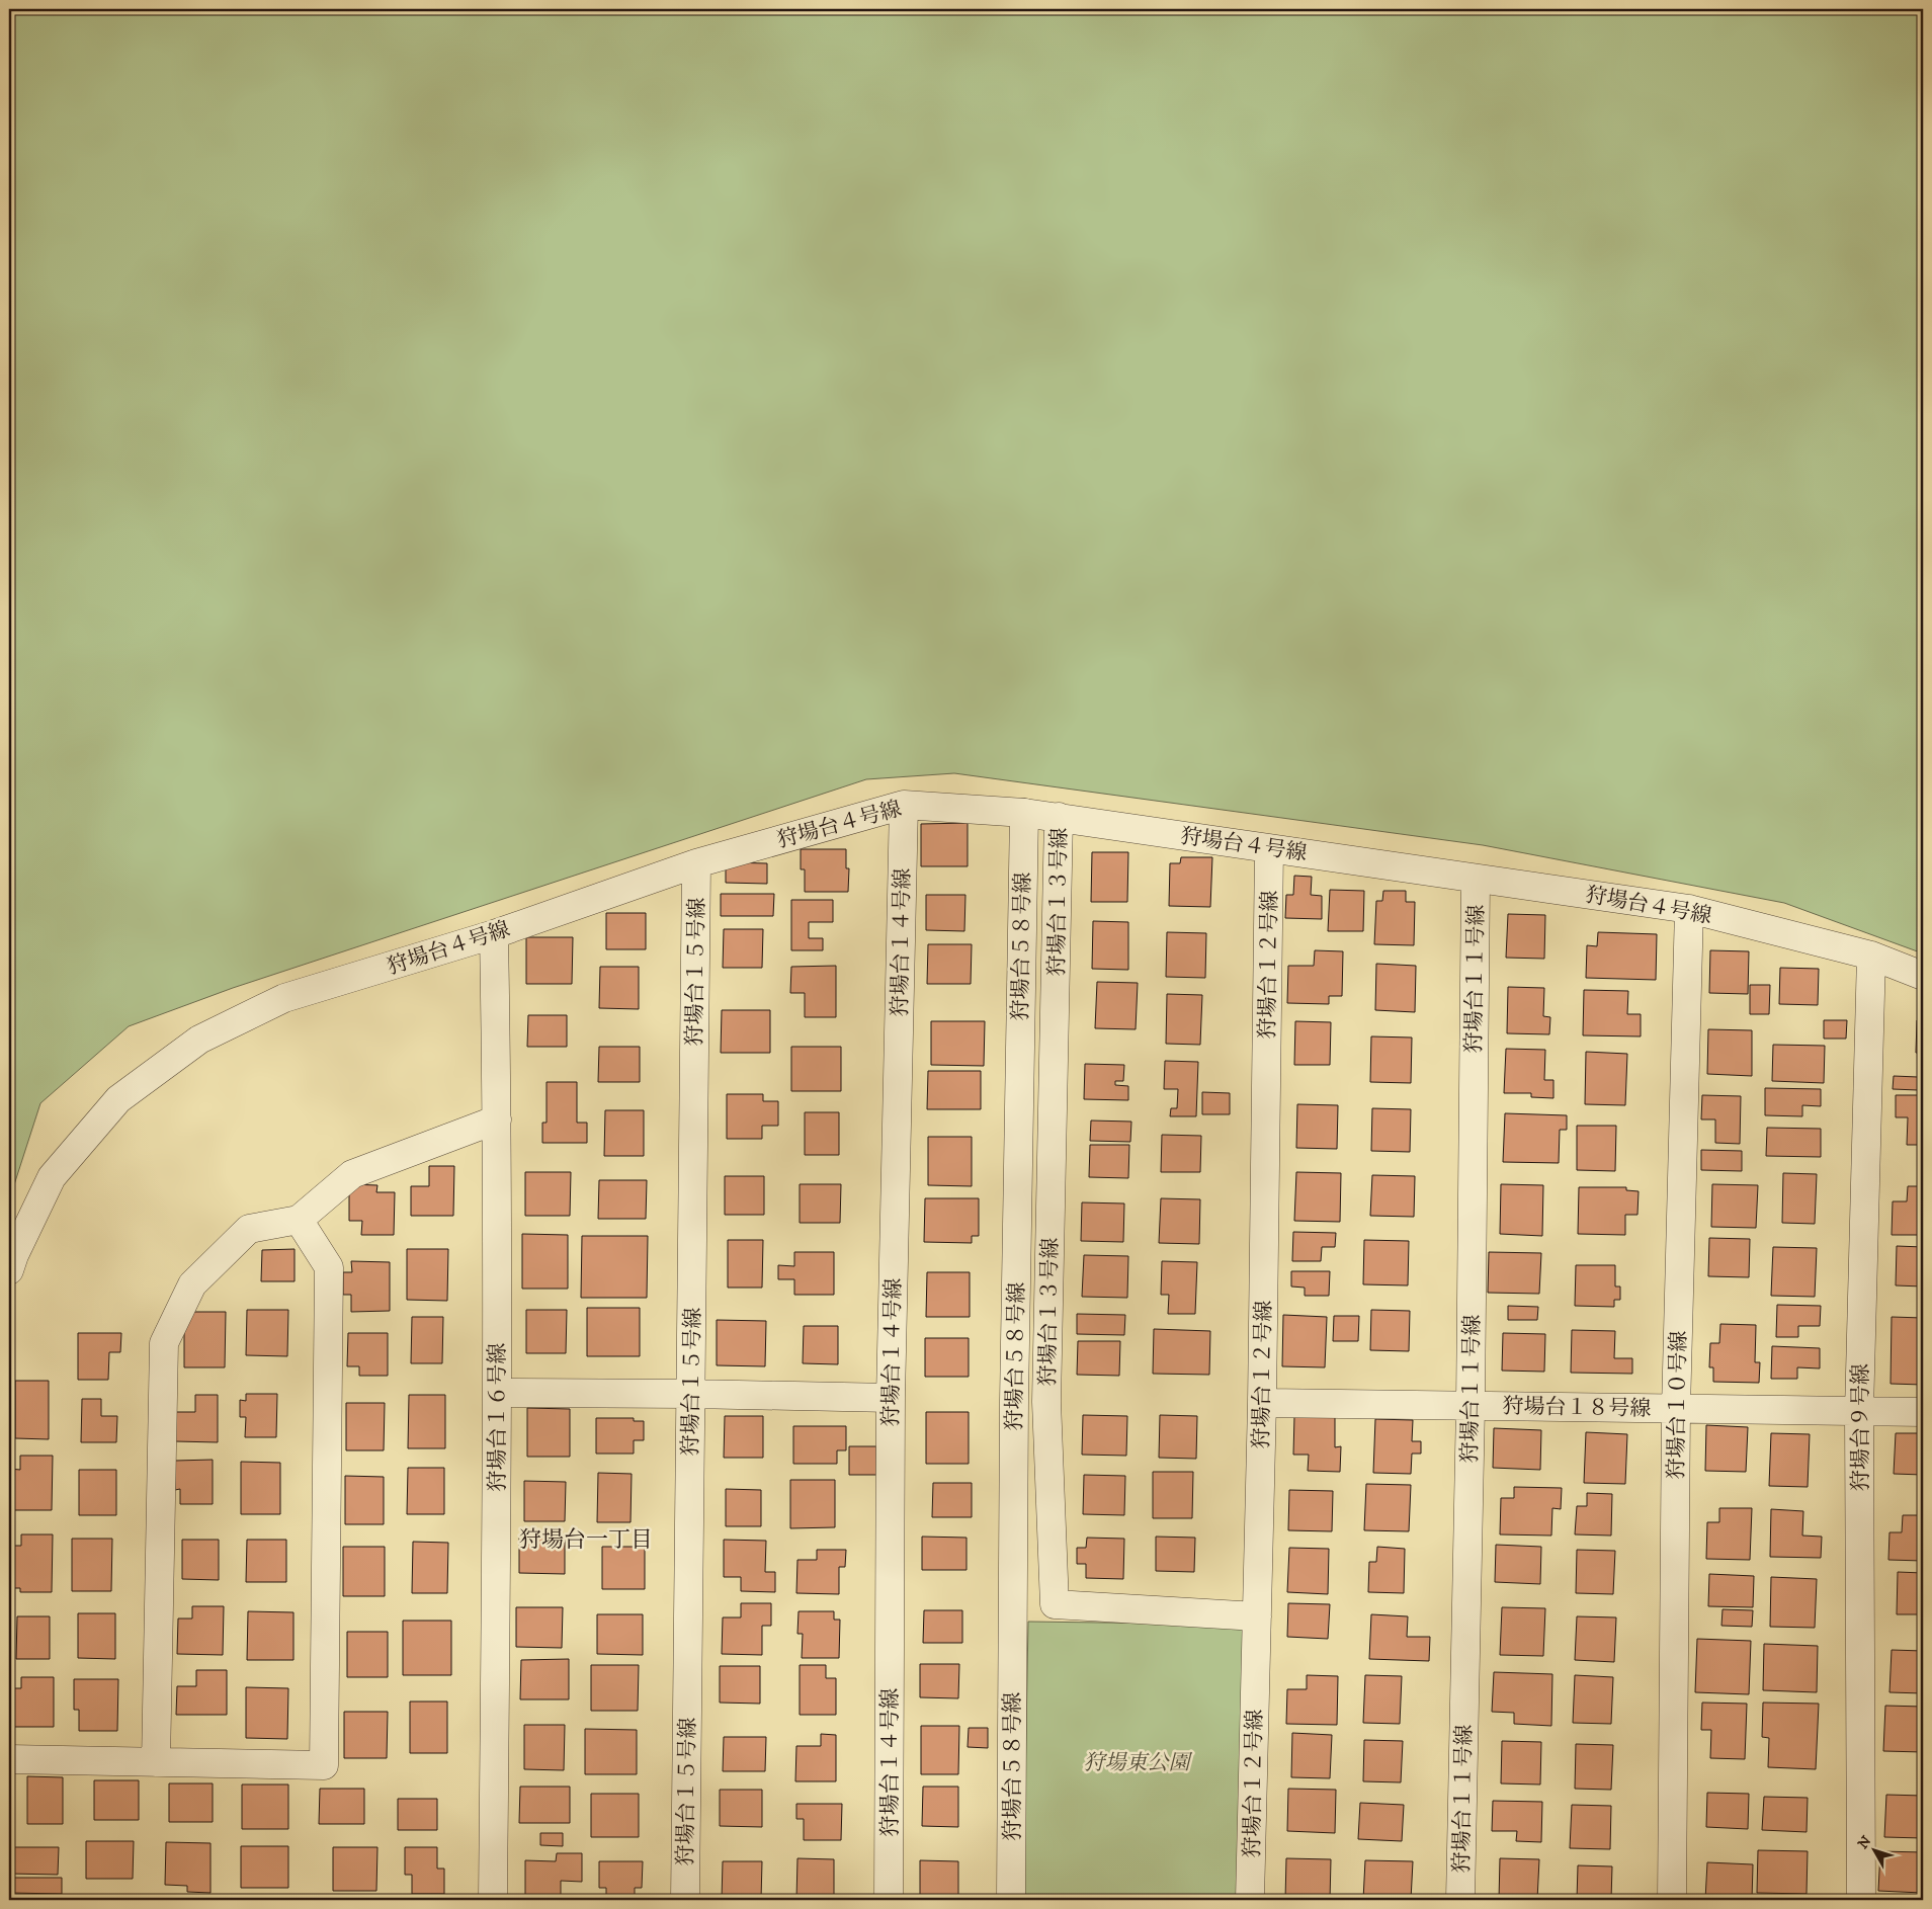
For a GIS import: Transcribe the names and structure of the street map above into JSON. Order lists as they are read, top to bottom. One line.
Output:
{"streets":{"street":["狩場台４号線","狩場台１３号線","狩場台１４号線","狩場台５８号線","狩場台１２号線","狩場台１５号線","狩場台１１号線","狩場台１０号線","狩場台１８号線","狩場台１６号線","狩場台９号線"]},"crossings":[["狩場台４号線","狩場台１３号線"],["狩場台４号線","狩場台１４号線"],["狩場台４号線","狩場台５８号線"],["狩場台４号線","狩場台１２号線"],["狩場台４号線","狩場台１５号線"],["狩場台４号線","狩場台１１号線"],["狩場台４号線","狩場台１０号線"],["狩場台４号線","狩場台１６号線"],["狩場台４号線","狩場台９号線"],["狩場台１３号線","狩場台１２号線"],["狩場台１２号線","狩場台１８号線"],["狩場台１１号線","狩場台１８号線"],["狩場台１０号線","狩場台１８号線"],["狩場台１８号線","狩場台９号線"]],"districts":["狩場台一丁目"],"parks":["狩場東公園"],"north":"top left"}
